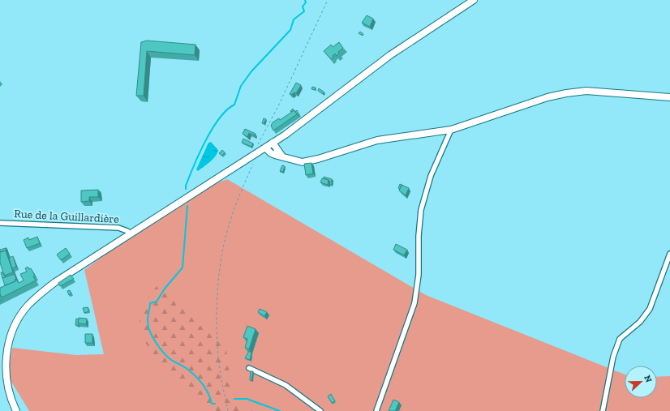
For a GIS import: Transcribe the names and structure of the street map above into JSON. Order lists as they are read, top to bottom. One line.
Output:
{"streets":{"street":["Rue de la Guillardière"]},"north":"right"}
